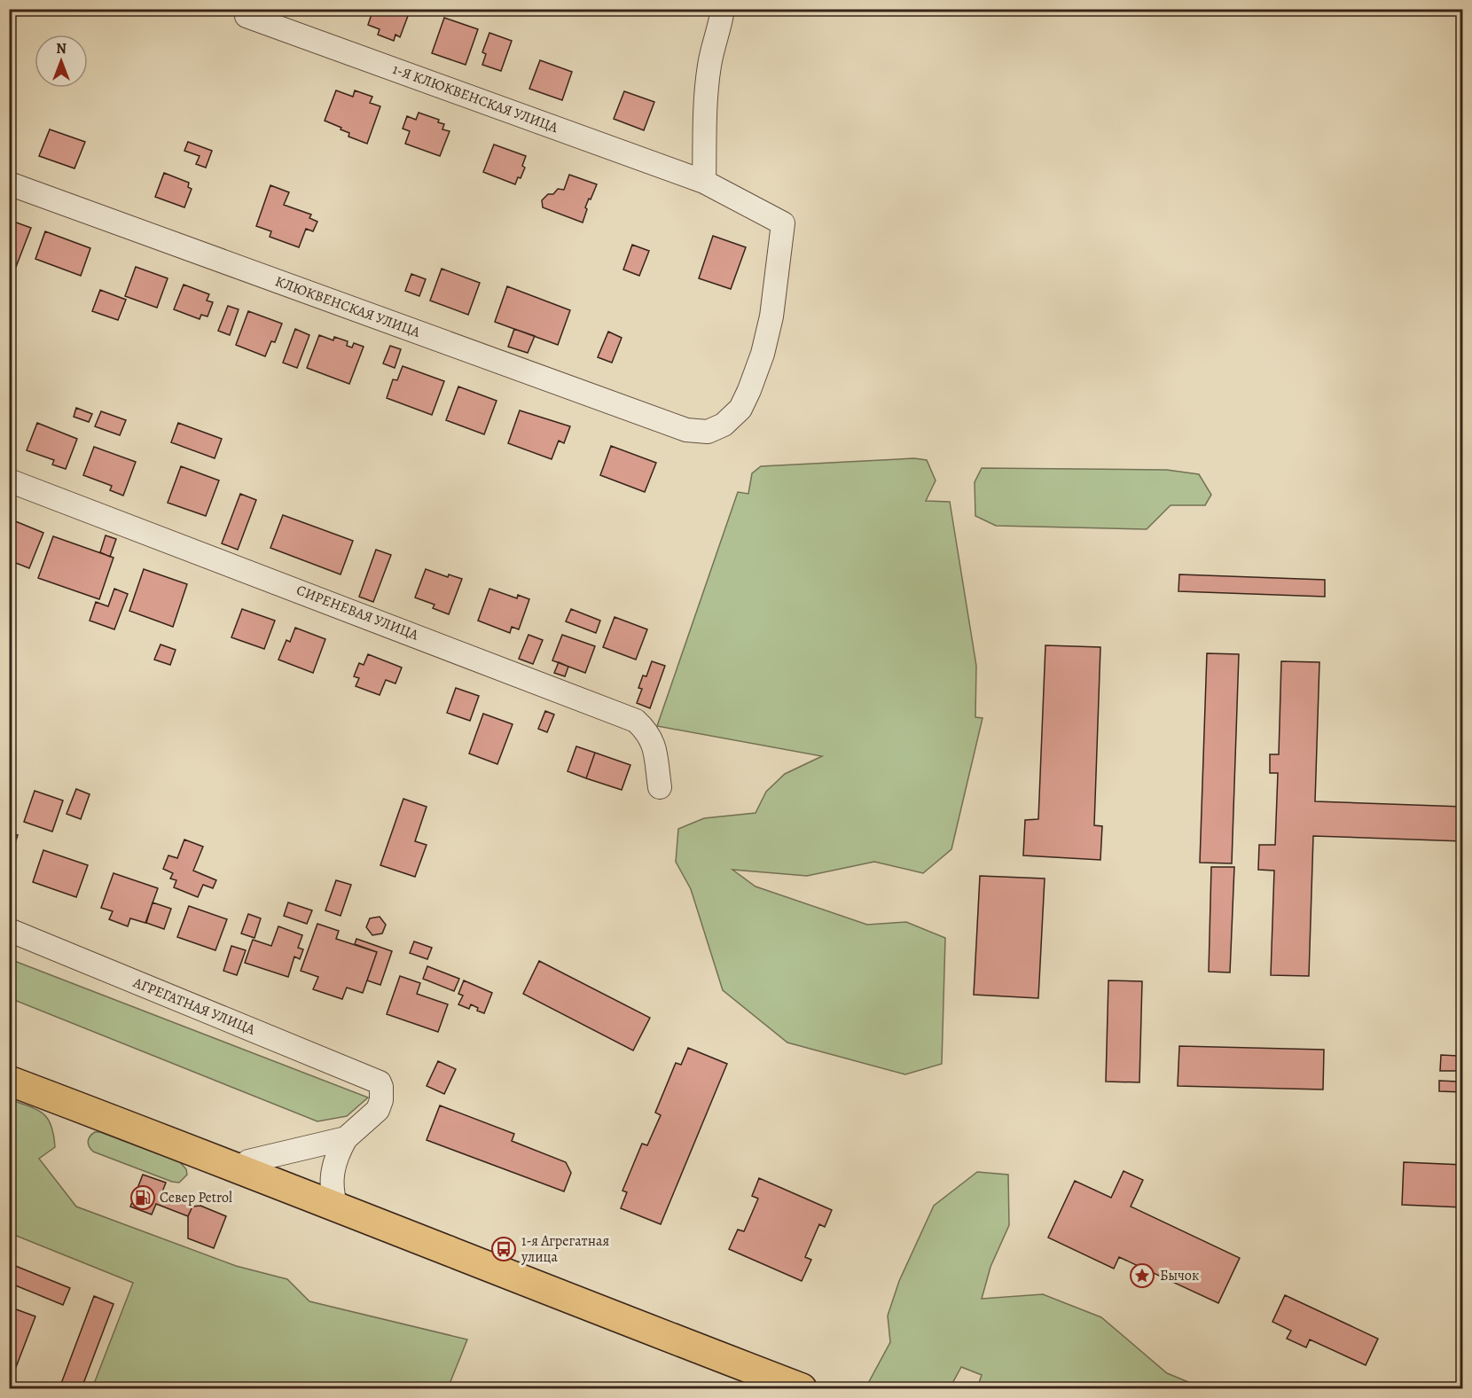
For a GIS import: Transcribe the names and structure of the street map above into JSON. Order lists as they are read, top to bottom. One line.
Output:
{"streets":{"street":["1-Я КЛЮКВЕНСКАЯ УЛИЦА","КЛЮКВЕНСКАЯ УЛИЦА","СИРЕНЕВАЯ УЛИЦА","АГРЕГАТНАЯ УЛИЦА"]},"crossings":[["1-Я КЛЮКВЕНСКАЯ УЛИЦА","КЛЮКВЕНСКАЯ УЛИЦА"]],"places":{"fuel station":["Север Petrol"],"bus stop":["1-я Агрегатная улица"],"place":["Бычок"]},"north":"top"}
